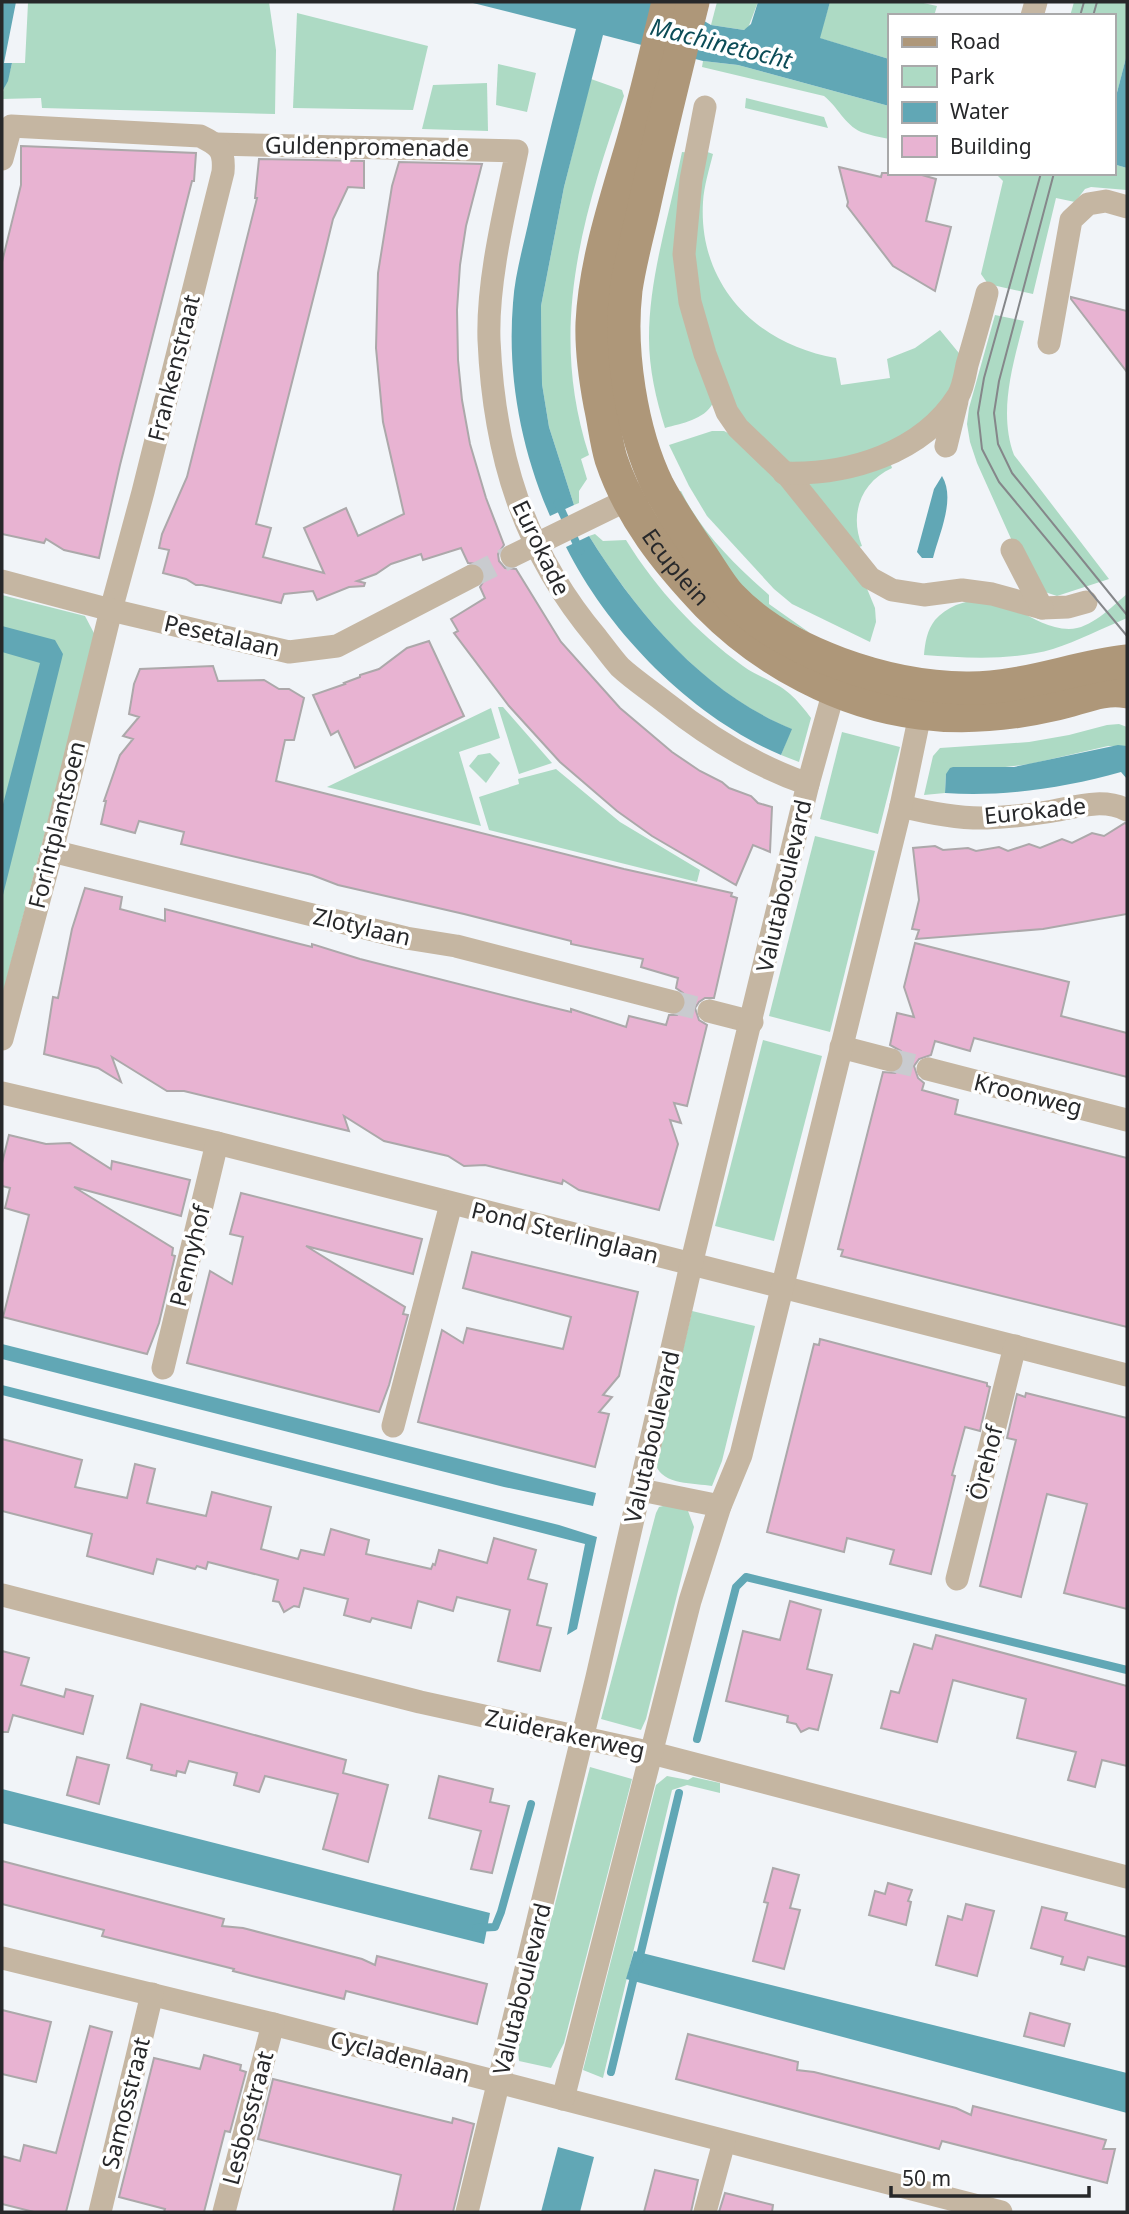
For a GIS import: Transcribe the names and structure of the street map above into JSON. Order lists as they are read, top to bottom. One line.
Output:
{"streets":{"main road":["Ecuplein"],"street":["Guldenpromenade","Frankenstraat","Eurokade","Pesetalaan","Forintplantsoen","Valutaboulevard","Zlotylaan","Kroonweg","Pond Sterlinglaan","Pennyhof","Örehof","Zuiderakerweg","Cycladenlaan","Samosstraat","Lesbosstraat"]},"crossings":[["Guldenpromenade","Frankenstraat"],["Guldenpromenade","Eurokade"],["Frankenstraat","Pesetalaan"],["Frankenstraat","Forintplantsoen"],["Eurokade","Valutaboulevard"],["Ecuplein","Valutaboulevard"],["Pesetalaan","Forintplantsoen"],["Forintplantsoen","Zlotylaan"],["Valutaboulevard","Pond Sterlinglaan"],["Valutaboulevard","Zuiderakerweg"],["Valutaboulevard","Cycladenlaan"],["Pond Sterlinglaan","Pennyhof"],["Pond Sterlinglaan","Örehof"],["Cycladenlaan","Samosstraat"],["Cycladenlaan","Lesbosstraat"]],"water":["Machinetocht"],"legend":["Road","Park","Water","Building"],"scale_bar":"50 m"}
